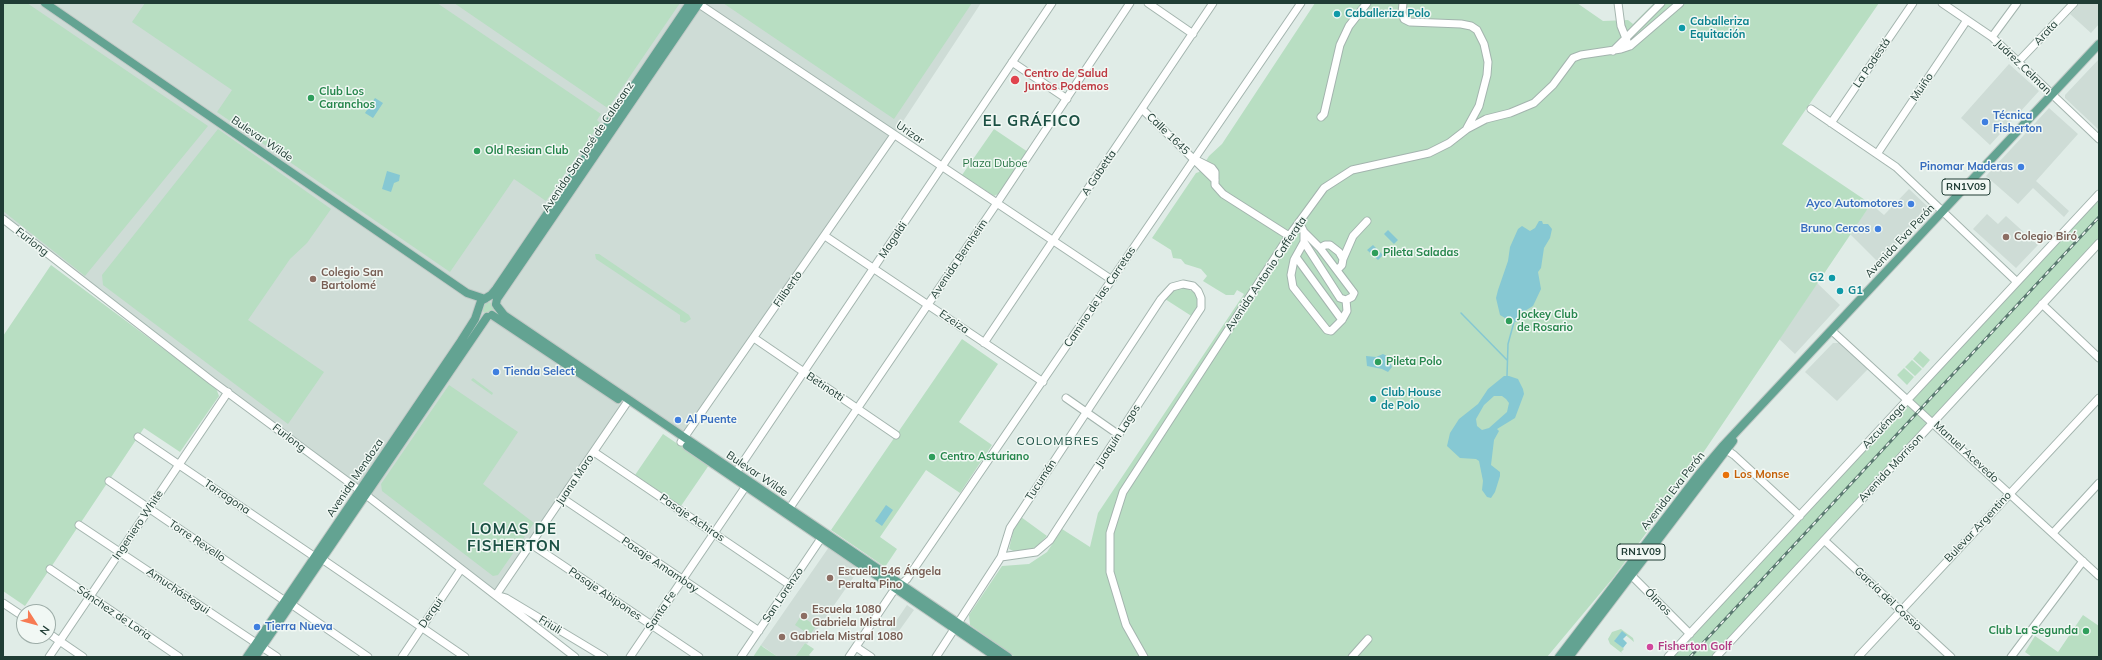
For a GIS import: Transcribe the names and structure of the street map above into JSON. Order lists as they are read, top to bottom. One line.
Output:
{"streets":{"main road":["Bulevar Wilde","Avenida San José de Calasanz","RN1V09","Avenida Eva Perón","Avenida Mendoza"],"street":["Arata","La Podestá","Juárez Celman","Muiño","Urizar","Calle 1645","A Gabetta","Magaldi","Furlong","Avenida Bernheim","Avenida Antonio Cafferata","Filiberto","Camino de las Carretas","Ezeiza","Betinotti","Azcuénaga","Juaquín Lagos","Manuel Acevedo","Avenida Morrison","Juana Moro","Tucumán","Tarragona","Pasaje Achiras","Ingeniero White","Bulevar Argentino","Torre Revello","Pasaje Amambay","Amuchástegui","Pasaje Abipones","San Lorenzo","García del Cossio","Ólmos","Santa Fe","Sánchez de Loria","Derqui","Friuli"]},"crossings":[["Arata","Juárez Celman"],["Juárez Celman","Muiño"],["Juárez Celman","Avenida Eva Perón"],["Urizar","Avenida San José de Calasanz"],["Urizar","A Gabetta"],["Urizar","Magaldi"],["Urizar","Avenida Bernheim"],["Urizar","Filiberto"],["Urizar","Camino de las Carretas"],["Calle 1645","A Gabetta"],["Calle 1645","Avenida Antonio Cafferata"],["Calle 1645","Camino de las Carretas"],["Bulevar Wilde","Avenida San José de Calasanz"],["Bulevar Wilde","Magaldi"],["Bulevar Wilde","Avenida Bernheim"],["Bulevar Wilde","Filiberto"],["Bulevar Wilde","Camino de las Carretas"],["Bulevar Wilde","Avenida Mendoza"],["Bulevar Wilde","Juana Moro"],["Bulevar Wilde","Tucumán"],["Bulevar Wilde","San Lorenzo"],["Bulevar Wilde","Santa Fe"],["Avenida San José de Calasanz","Avenida Mendoza"],["A Gabetta","Ezeiza"],["Magaldi","Ezeiza"],["Magaldi","Betinotti"],["Avenida Eva Perón","Manuel Acevedo"],["Avenida Eva Perón","Ólmos"],["Furlong","Avenida Mendoza"],["Furlong","Juana Moro"],["Furlong","Ingeniero White"],["Furlong","Derqui"],["Furlong","Friuli"],["Avenida Bernheim","Ezeiza"],["Avenida Bernheim","Betinotti"],["Filiberto","Ezeiza"],["Filiberto","Betinotti"],["Camino de las Carretas","Ezeiza"],["Azcuénaga","Manuel Acevedo"],["Azcuénaga","Ólmos"],["Juaquín Lagos","Tucumán"],["Manuel Acevedo","Avenida Morrison"],["Manuel Acevedo","Bulevar Argentino"],["Avenida Morrison","García del Cossio"],["Avenida Mendoza","Tarragona"],["Avenida Mendoza","Torre Revello"],["Avenida Mendoza","Amuchástegui"],["Juana Moro","Pasaje Achiras"],["Juana Moro","Pasaje Amambay"],["Juana Moro","Pasaje Abipones"],["Juana Moro","Friuli"],["Tarragona","Ingeniero White"],["Tarragona","Derqui"],["Pasaje Achiras","San Lorenzo"],["Pasaje Achiras","Santa Fe"],["Ingeniero White","Torre Revello"],["Ingeniero White","Amuchástegui"],["Ingeniero White","Sánchez de Loria"],["Bulevar Argentino","García del Cossio"],["Pasaje Amambay","San Lorenzo"],["Pasaje Amambay","Santa Fe"],["Pasaje Abipones","Santa Fe"]],"districts":["EL GRÁFICO","COLOMBRES","LOMAS DE FISHERTON"],"parks":["Plaza Duboe"],"places":["Caballeriza Polo","Caballeriza Equitación","Centro de Salud Juntos Podemos","Club Los Caranchos","Técnica Fisherton","Old Resian Club","Pinomar Maderas","Ayco Automotores","Bruno Cercos","Colegio Biró","Pileta Saladas","G2","Colegio San Bartolomé","G1","Jockey Club de Rosario","Pileta Polo","Tienda Select","Club House de Polo","Al Puente","Centro Asturiano","Los Monse","Escuela 546 Ángela Peralta Pino","Escuela 1080 Gabriela Mistral","Tierra Nueva","Club La Segunda","Gabriela Mistral 1080","Fisherton Golf"],"north":"bottom right"}
